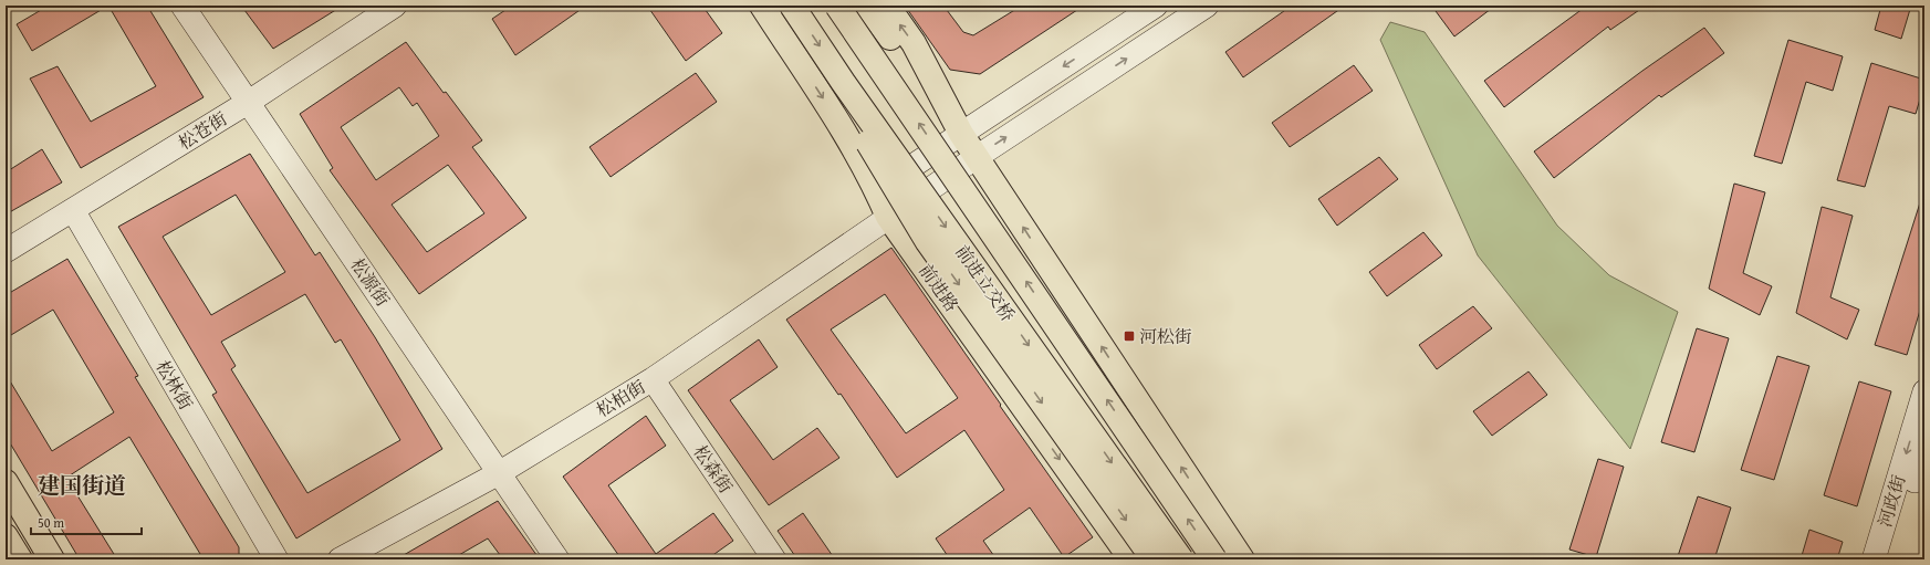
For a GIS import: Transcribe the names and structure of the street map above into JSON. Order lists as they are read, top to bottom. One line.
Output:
{"streets":{"main road":["前进立交桥","前进路"],"street":["松苍街","松源街","松林街","松柏街","松森街","河政街"]},"crossings":[["松苍街","松源街"],["松苍街","松林街"],["松源街","松柏街"],["前进路","松柏街"],["松柏街","松森街"]],"districts":["建国街道"],"places":{"transit":["河松街"]},"scale_bar":"50 m"}
